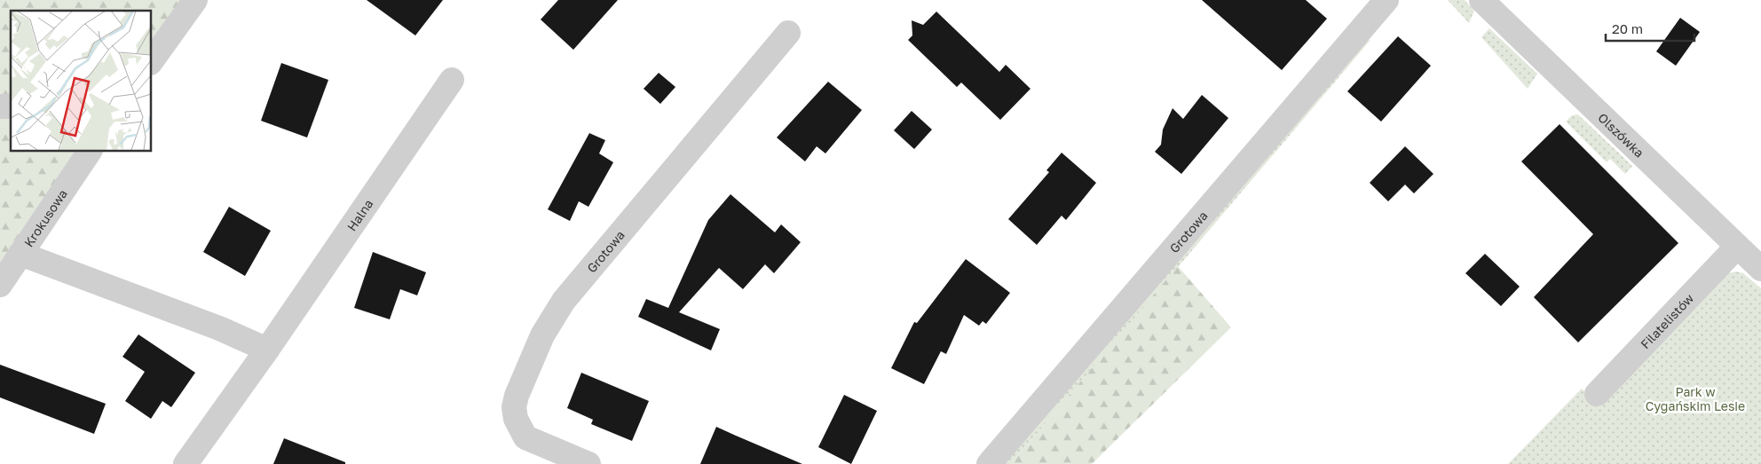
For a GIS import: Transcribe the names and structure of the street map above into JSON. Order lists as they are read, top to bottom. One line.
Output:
{"streets":{"street":["Olszówka","Halna","Krokusowa","Grotowa","Filatelistów"]},"crossings":[["Olszówka","Filatelistów"]],"parks":["Park w Cygańskim Lesie"],"scale_bar":"20 m"}
